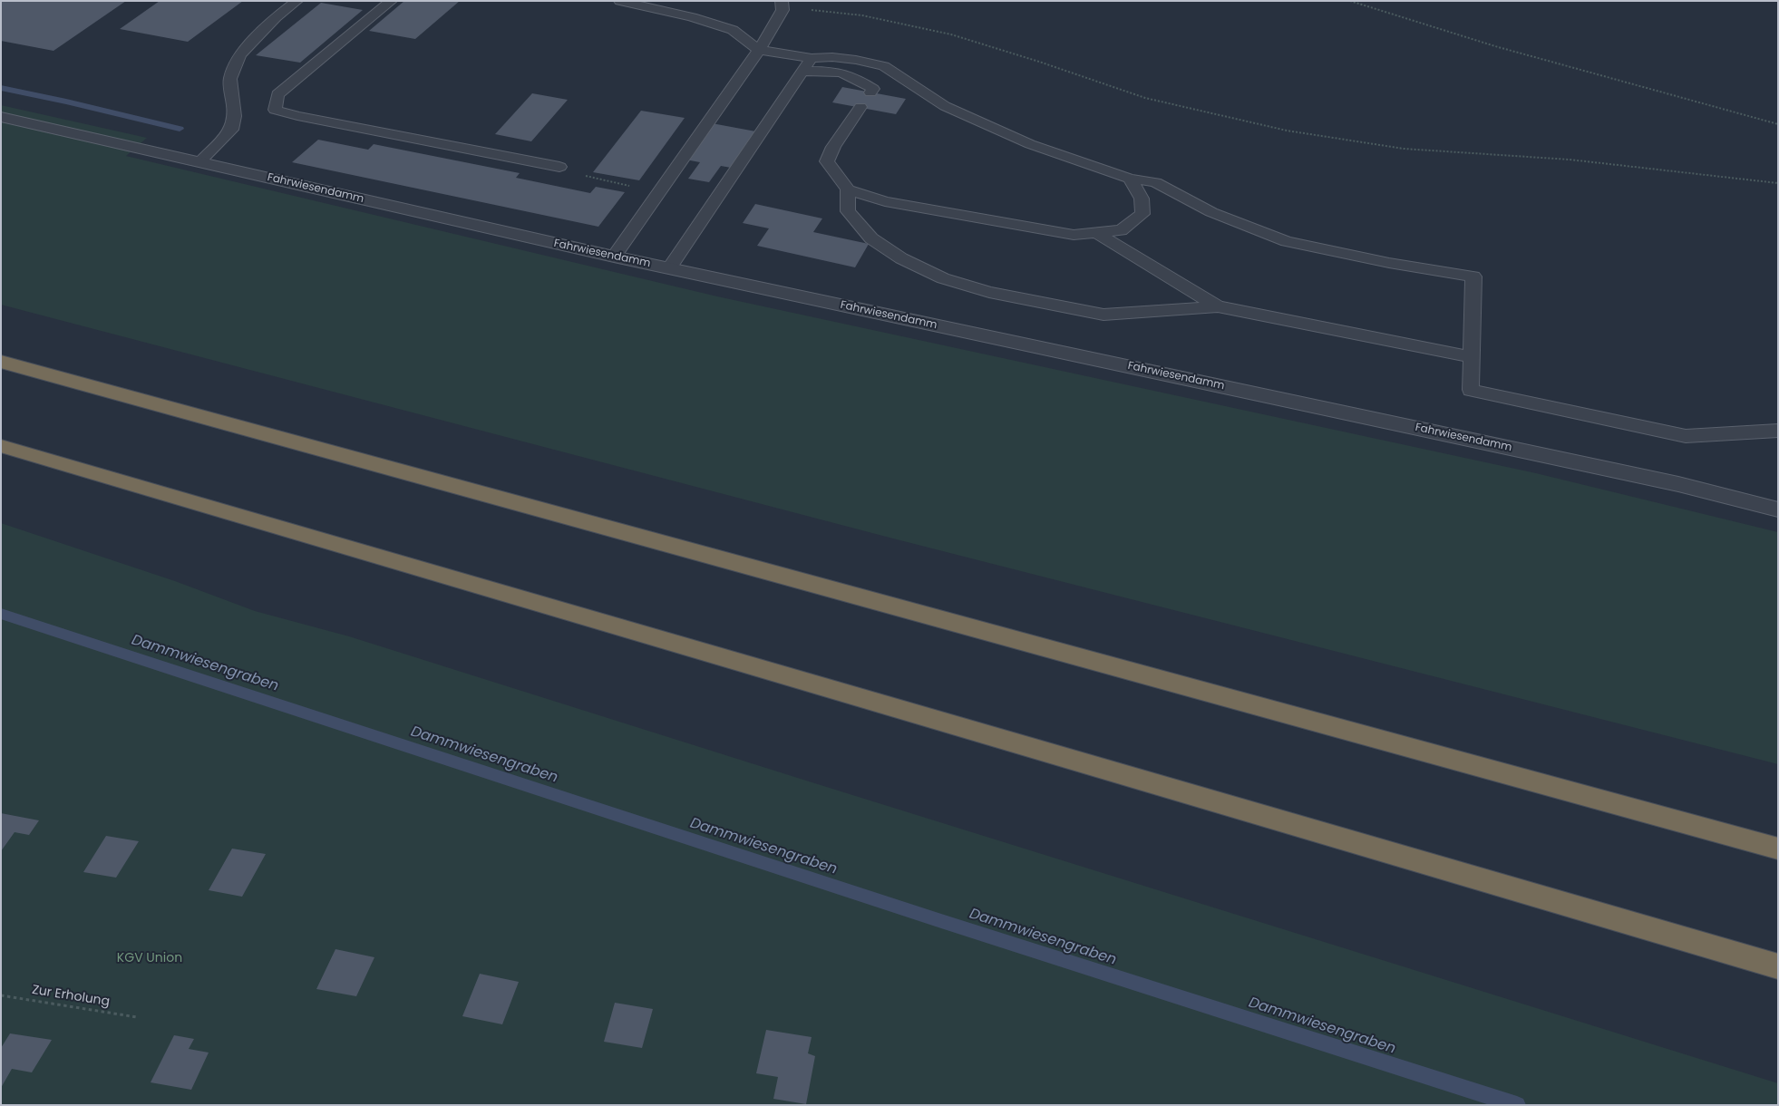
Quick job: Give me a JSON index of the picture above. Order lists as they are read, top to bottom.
{
  "streets": {
    "street": ["Fahrwiesendamm"],
    "path": ["Zur Erholung"]
  },
  "water": ["Dammwiesengraben"],
  "parks": ["KGV Union"]
}
